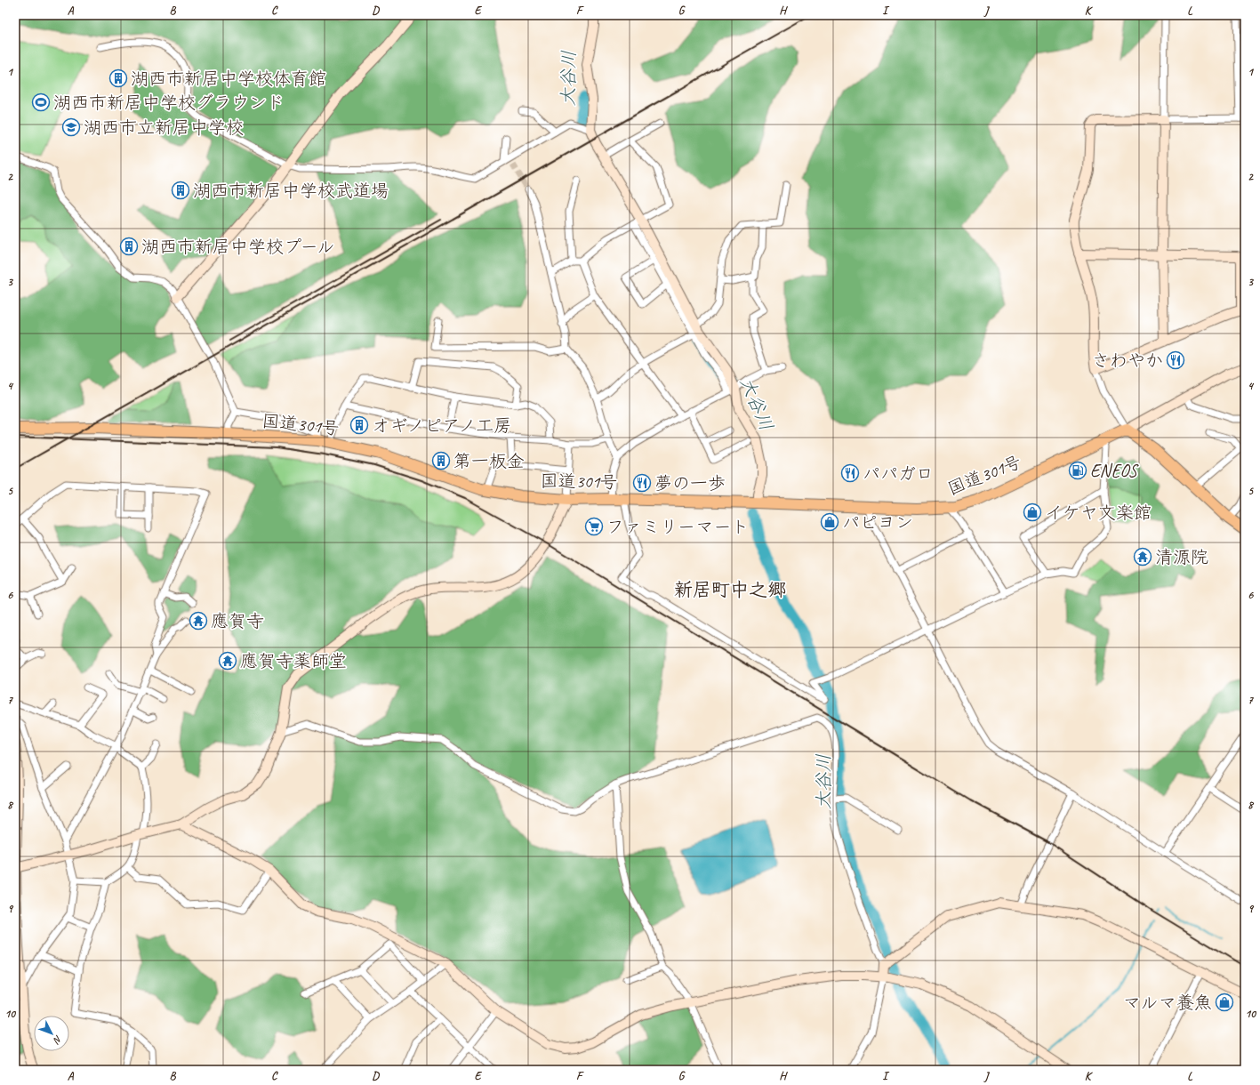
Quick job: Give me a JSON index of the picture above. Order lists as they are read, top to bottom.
{
  "streets": {
    "highway": ["国道301号"]
  },
  "districts": ["新居町中之郷"],
  "water": ["大谷川"],
  "places": {
    "building": [
      "湖西市新居中学校体育館",
      "湖西市新居中学校武道場",
      "湖西市新居中学校プール",
      "オギノピアノ工房",
      "第一板金"
    ],
    "sports": ["湖西市新居中学校グラウンド"],
    "school or university": ["湖西市立新居中学校"],
    "restaurant": ["さわやか", "パパガロ", "夢の一歩"],
    "fuel station": ["ENEOS"],
    "shop": ["イケヤ文楽館", "パピヨン", "マルマ養魚"],
    "supermarket": ["ファミリーマート"],
    "temple": ["清源院", "應賀寺", "應賀寺薬師堂"]
  },
  "north": "bottom right",
  "grid": {
    "columns": [
      "A",
      "B",
      "C",
      "D",
      "E",
      "F",
      "G",
      "H",
      "I",
      "J",
      "K",
      "L"
    ],
    "rows": [
      "1",
      "2",
      "3",
      "4",
      "5",
      "6",
      "7",
      "8",
      "9",
      "10"
    ]
  }
}
